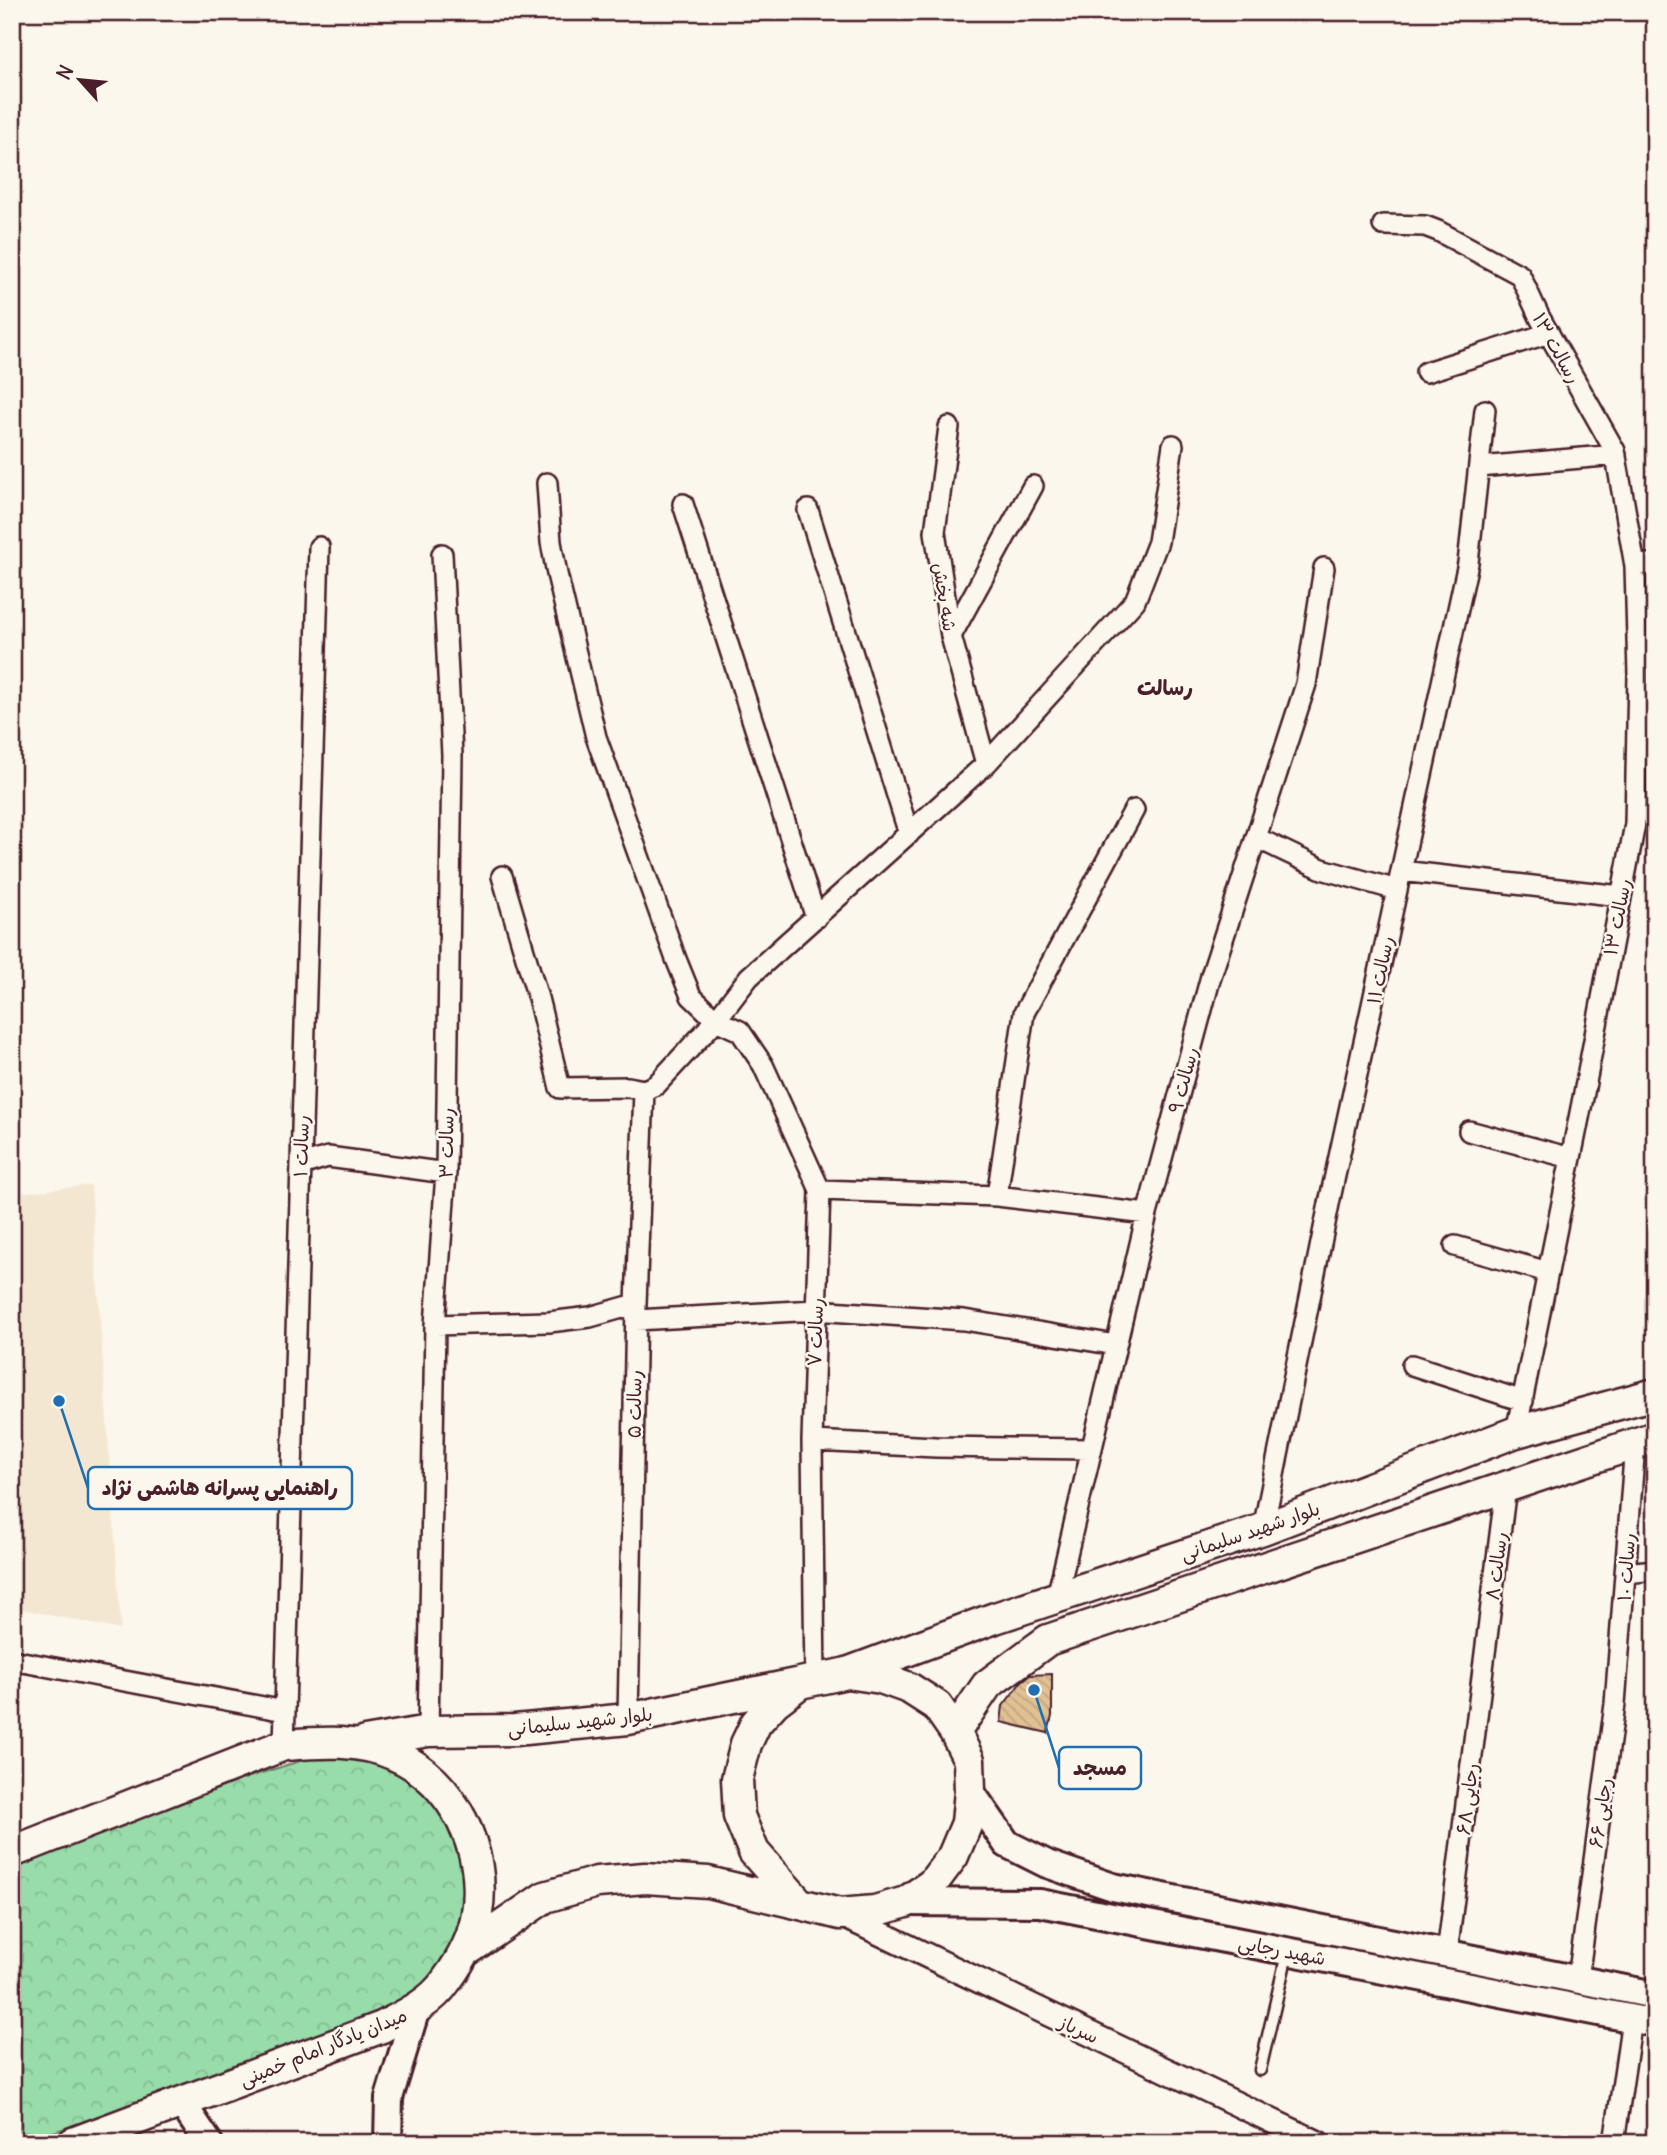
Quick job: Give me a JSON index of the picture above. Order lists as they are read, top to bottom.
{
  "streets": {
    "main road": ["بلوار شهید سلیمانی", "شهید رجایی", "میدان یادگار امام خمینی"],
    "street": [
      "رسالت ۱۳",
      "شه بخش",
      "رسالت ۱۱",
      "رسالت ۹",
      "رسالت ۳",
      "رسالت ۱",
      "رسالت ۷",
      "رسالت ۵",
      "رسالت ۸",
      "رسالت ۱۰",
      "رجایی ۶۸",
      "رجایی ۶۶",
      "سرباز"
    ]
  },
  "crossings": [
    ["رسالت ۱۳", "بلوار شهید سلیمانی"],
    ["رسالت ۱۱", "بلوار شهید سلیمانی"],
    ["رسالت ۹", "بلوار شهید سلیمانی"],
    ["رسالت ۳", "بلوار شهید سلیمانی"],
    ["رسالت ۱", "میدان یادگار امام خمینی"],
    ["رسالت ۷", "بلوار شهید سلیمانی"],
    ["رسالت ۷", "شهید رجایی"],
    ["رسالت ۷", "سرباز"],
    ["رسالت ۵", "بلوار شهید سلیمانی"],
    ["بلوار شهید سلیمانی", "رسالت ۸"],
    ["بلوار شهید سلیمانی", "رسالت ۱۰"],
    ["بلوار شهید سلیمانی", "شهید رجایی"],
    ["بلوار شهید سلیمانی", "سرباز"],
    ["بلوار شهید سلیمانی", "میدان یادگار امام خمینی"],
    ["رسالت ۸", "رجایی ۶۸"],
    ["رسالت ۱۰", "رجایی ۶۶"],
    ["رجایی ۶۸", "شهید رجایی"],
    ["رجایی ۶۶", "شهید رجایی"],
    ["شهید رجایی", "سرباز"]
  ],
  "districts": ["رسالت"],
  "places": ["راهنمایی پسرانه هاشمی نژاد", "مسجد"],
  "north": "top left"
}
